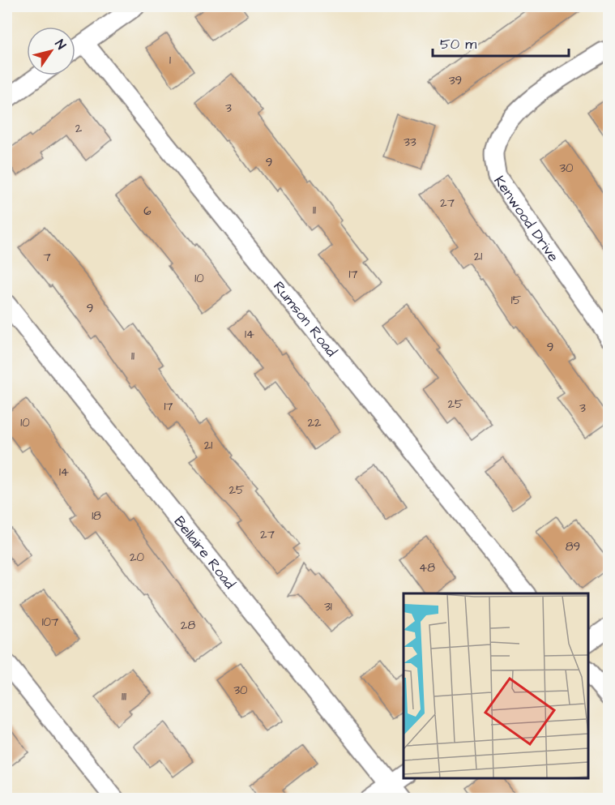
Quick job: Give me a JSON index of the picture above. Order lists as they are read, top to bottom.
{
  "streets": {
    "street": ["Kenwood Drive", "Rumson Road", "Bellaire Road"]
  },
  "house_numbers": [
    "1",
    "39",
    "3",
    "2",
    "33",
    "9",
    "30",
    "27",
    "11",
    "6",
    "21",
    "7",
    "17",
    "10",
    "15",
    "9",
    "14",
    "9",
    "11",
    "25",
    "17",
    "3",
    "10",
    "22",
    "21",
    "14",
    "25",
    "18",
    "27",
    "89",
    "20",
    "48",
    "31",
    "107",
    "28",
    "30",
    "111"
  ],
  "scale_bar": "50 m",
  "north": "top right"
}
